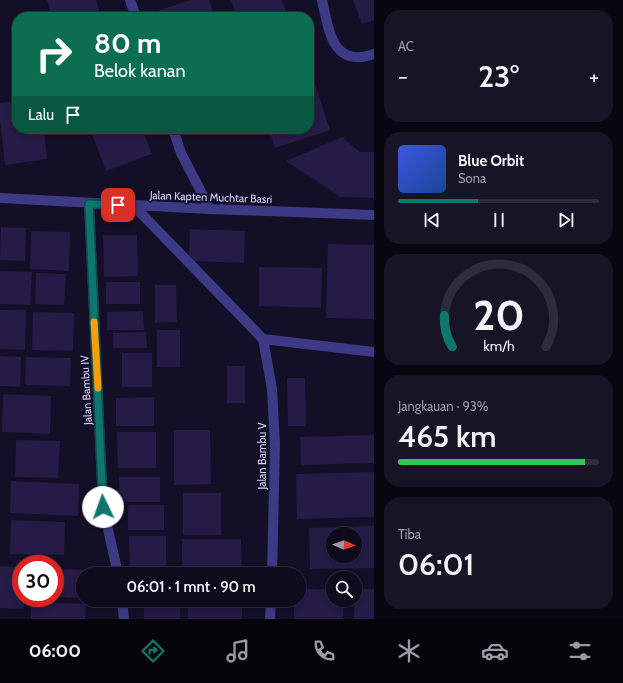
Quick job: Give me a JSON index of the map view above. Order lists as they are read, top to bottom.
{
  "streets": {
    "street": ["Jalan Kapten Muchtar Basri", "Jalan Bambu IV", "Jalan Bambu V"]
  },
  "crossings": [
    ["Jalan Kapten Muchtar Basri", "Jalan Bambu IV"]
  ],
  "north": "right",
  "page": {
    "tile": [
      "AC",
      ["Jangkauan · 93%", "465 km"],
      ["Tiba", "06:01"]
    ],
    "turn": ["80 m", "Belok kanan"],
    "heat": ["−", "23°", "+"],
    "then": "Lalu",
    "song": ["Blue Orbit", "Sona"],
    "limit": "30",
    "trip": "06:01 · 1 mnt · 90 m",
    "tabs": "06:00",
    "gauge": ["20", "km/h"]
  }
}
